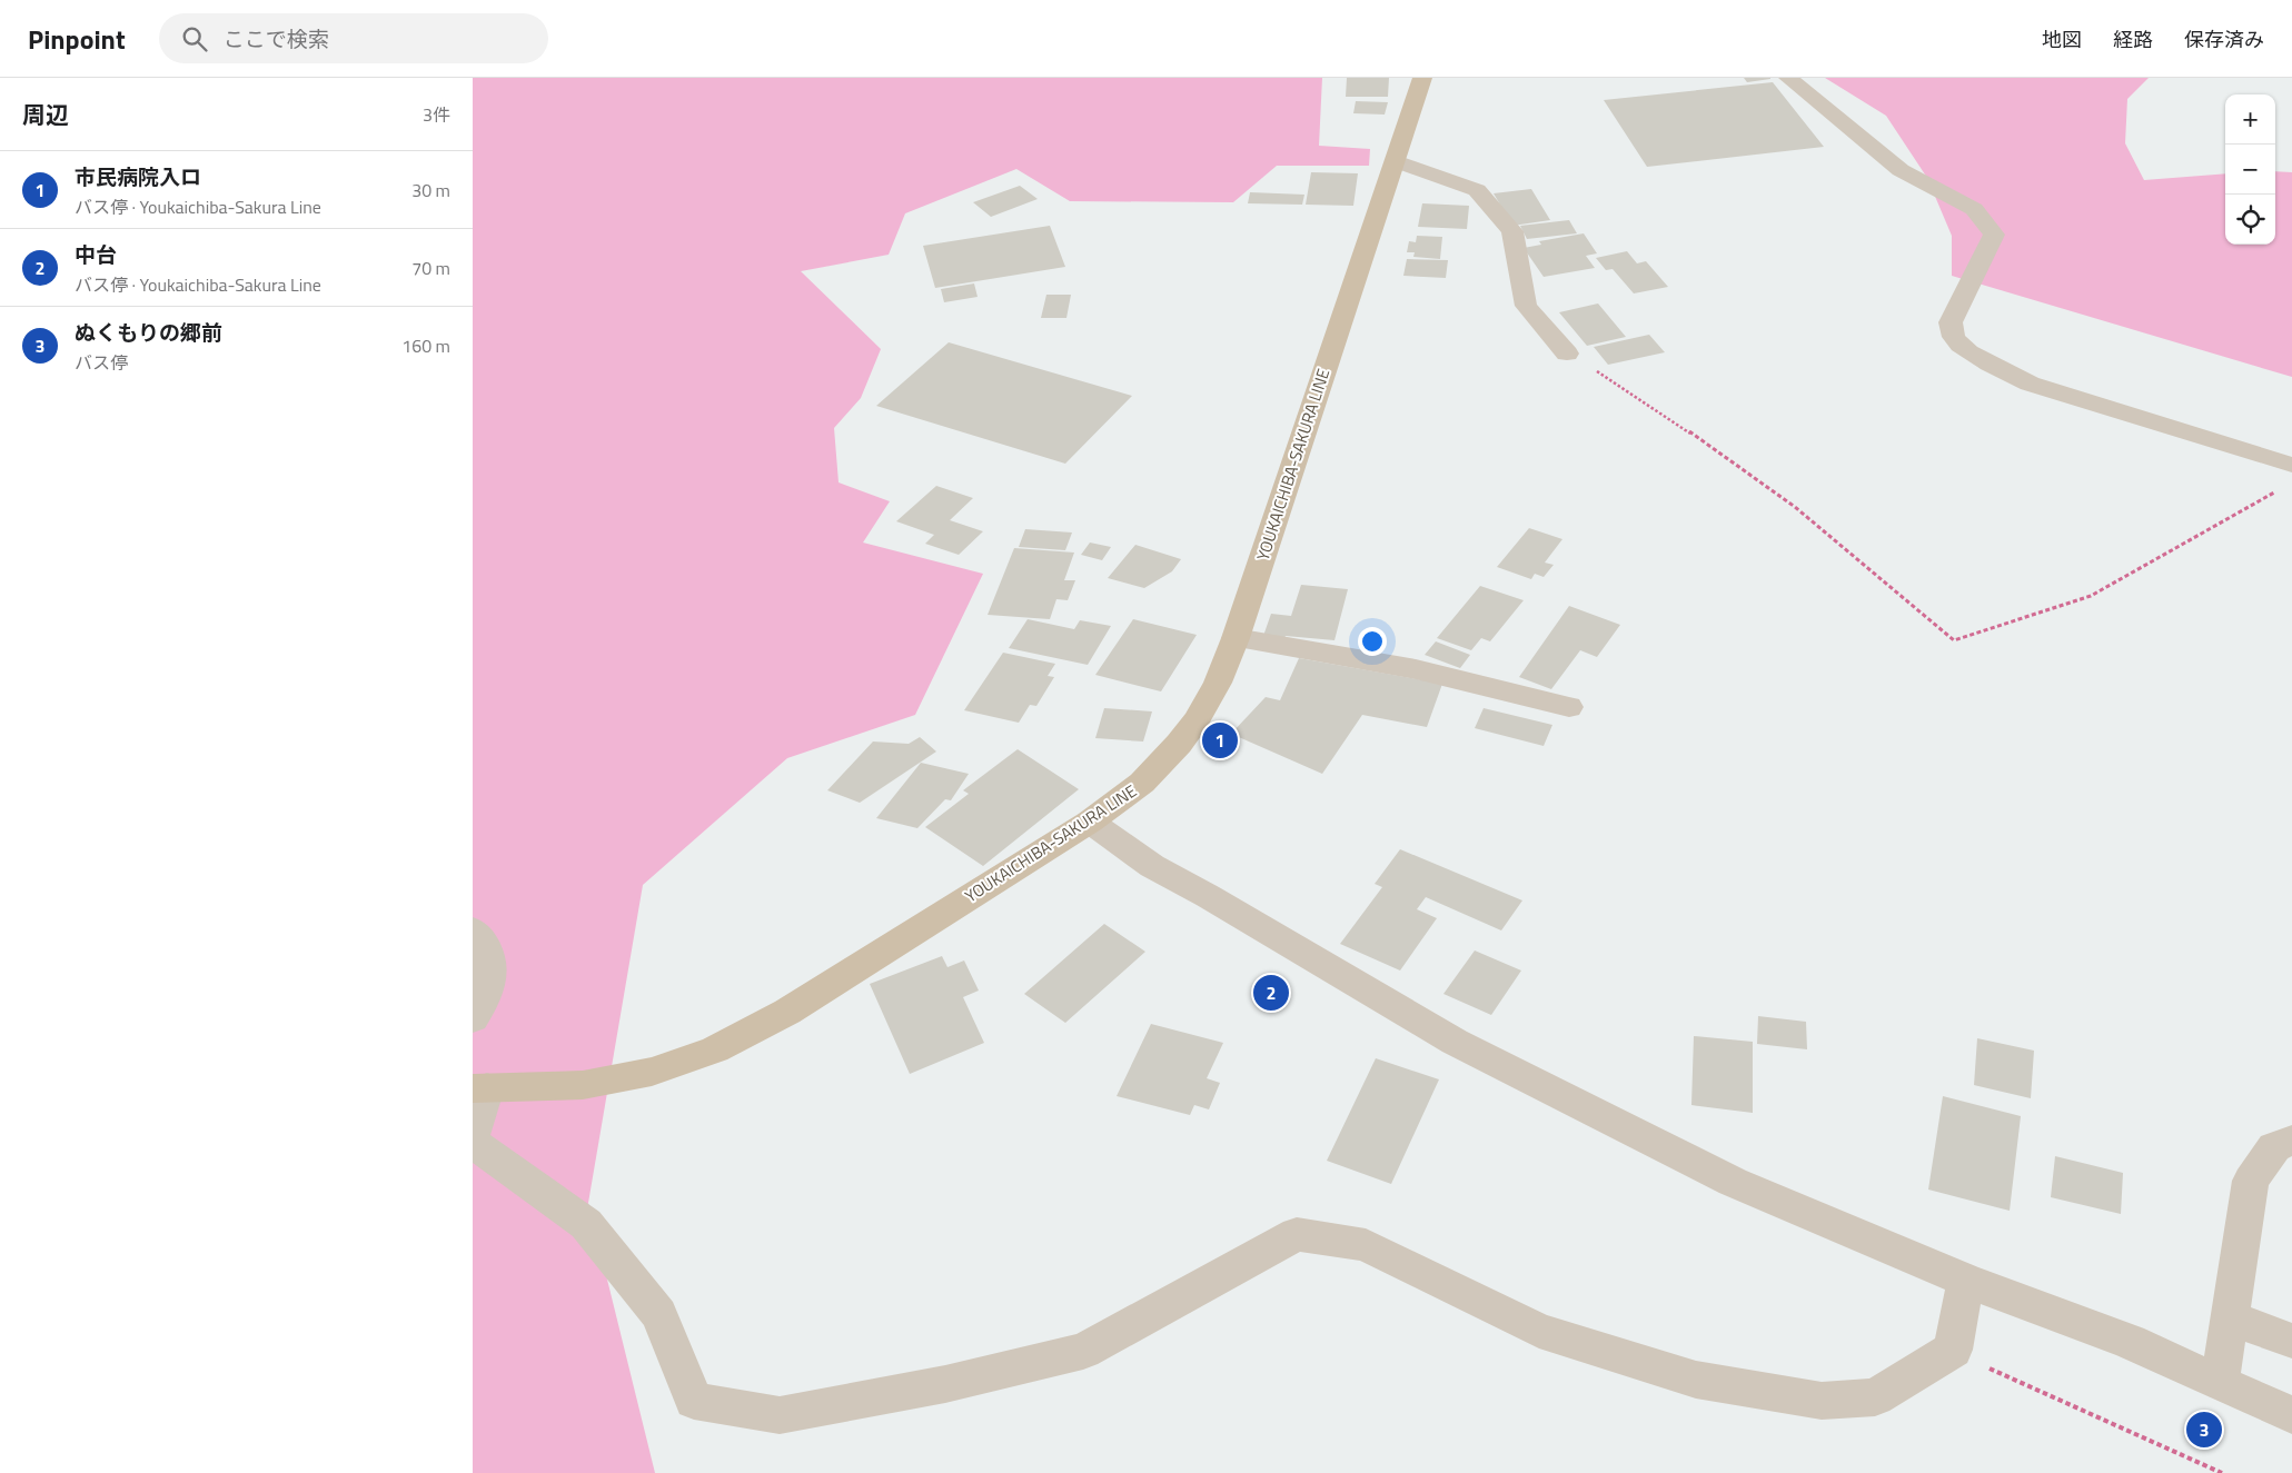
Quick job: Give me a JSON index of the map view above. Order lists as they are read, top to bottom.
{
  "streets": {
    "main road": ["YOUKAICHIBA-SAKURA LINE"]
  },
  "page": {
    "header": "Pinpoint",
    "search": "ここで検索",
    "nav": ["地図", "経路", "保存済み"],
    "heading": ["周辺", "3件"],
    "map_buttons": ["+", "−"],
    "list": [
      {
        "mark": "1",
        "name": "市民病院入ロ",
        "note": "バス停 · Youkaichiba-Sakura Line",
        "value": "30 m"
      },
      {
        "mark": "2",
        "name": "中台",
        "note": "バス停 · Youkaichiba-Sakura Line",
        "value": "70 m"
      },
      {
        "mark": "3",
        "name": "ぬくもりの郷前",
        "note": "バス停",
        "value": "160 m"
      }
    ],
    "pins": ["1", "2", "3"]
  }
}
